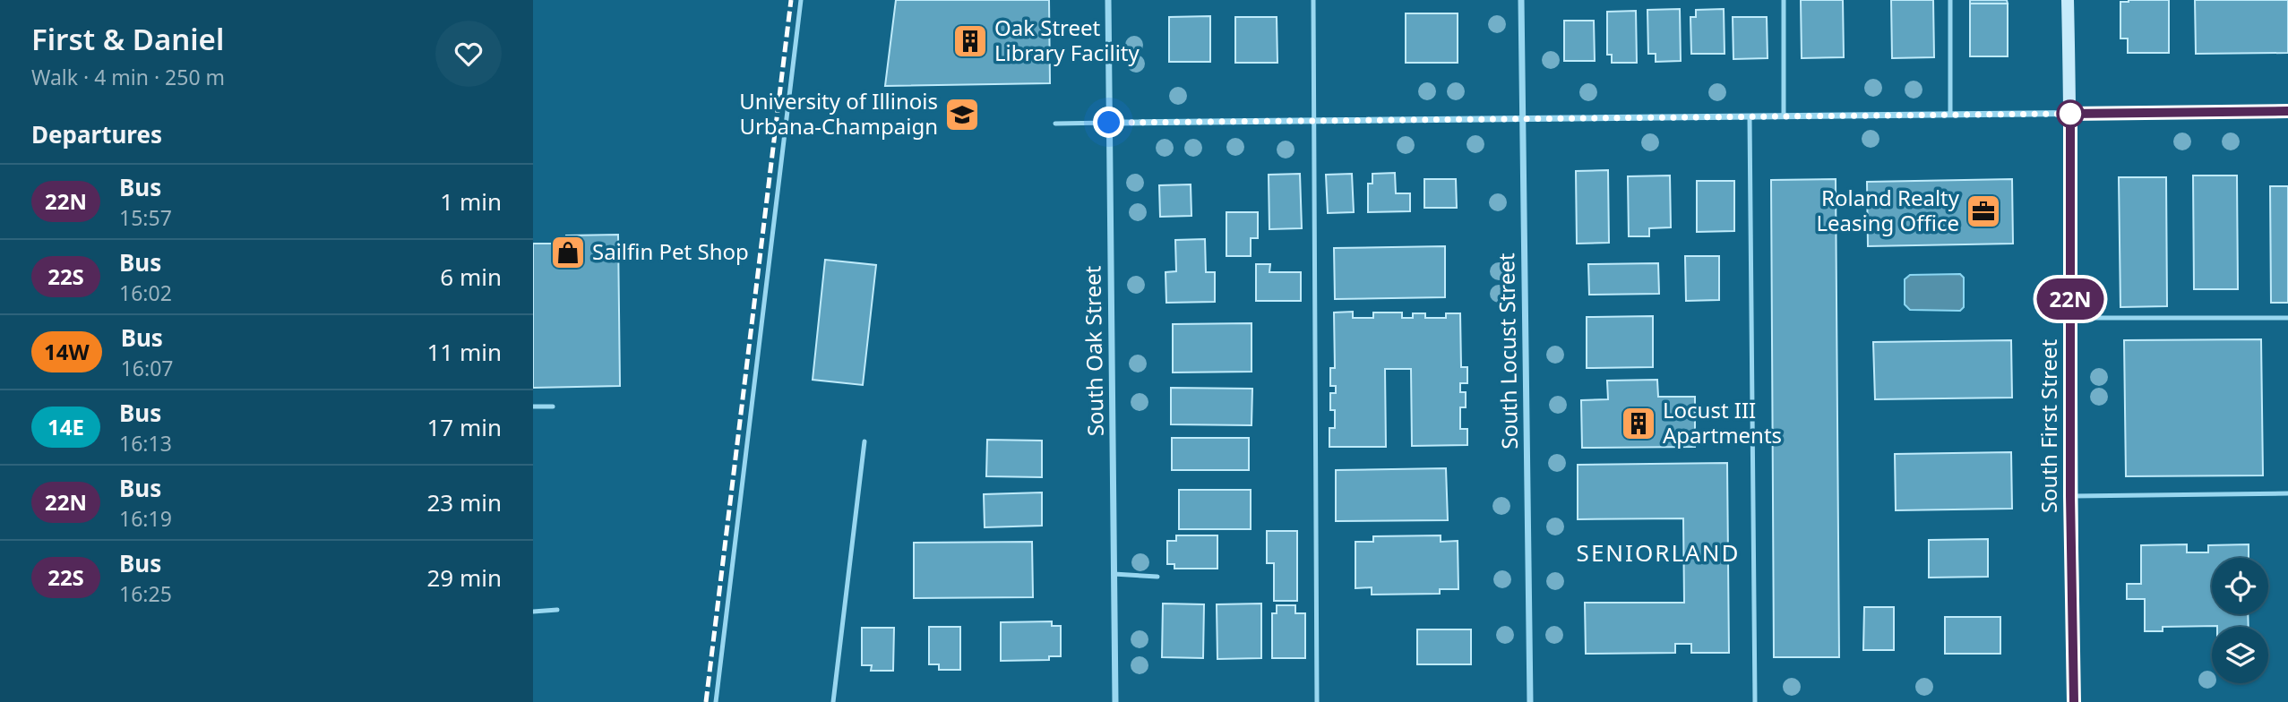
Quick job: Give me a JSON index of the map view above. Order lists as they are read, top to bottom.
{
  "streets": {
    "street": ["South Oak Street", "South Locust Street", "South First Street"]
  },
  "districts": ["SENIORLAND"],
  "places": {
    "building": ["Oak Street Library Facility", "Locust III Apartments"],
    "school or university": ["University of Illinois Urbana-Champaign"],
    "office": ["Roland Realty Leasing Office"],
    "shop": ["Sailfin Pet Shop"]
  },
  "lines": ["bus line 22N"],
  "page": {
    "heading": [
      ["First & Daniel", "Walk · 4 min · 250 m"],
      "Departures"
    ],
    "on_map": "22N",
    "list": [
      {
        "mark": "22N",
        "name": "Bus",
        "note": "15:57",
        "value": "1 min"
      },
      {
        "mark": "22S",
        "name": "Bus",
        "note": "16:02",
        "value": "6 min"
      },
      {
        "mark": "14W",
        "name": "Bus",
        "note": "16:07",
        "value": "11 min"
      },
      {
        "mark": "14E",
        "name": "Bus",
        "note": "16:13",
        "value": "17 min"
      },
      {
        "mark": "22N",
        "name": "Bus",
        "note": "16:19",
        "value": "23 min"
      },
      {
        "mark": "22S",
        "name": "Bus",
        "note": "16:25",
        "value": "29 min"
      }
    ]
  }
}
